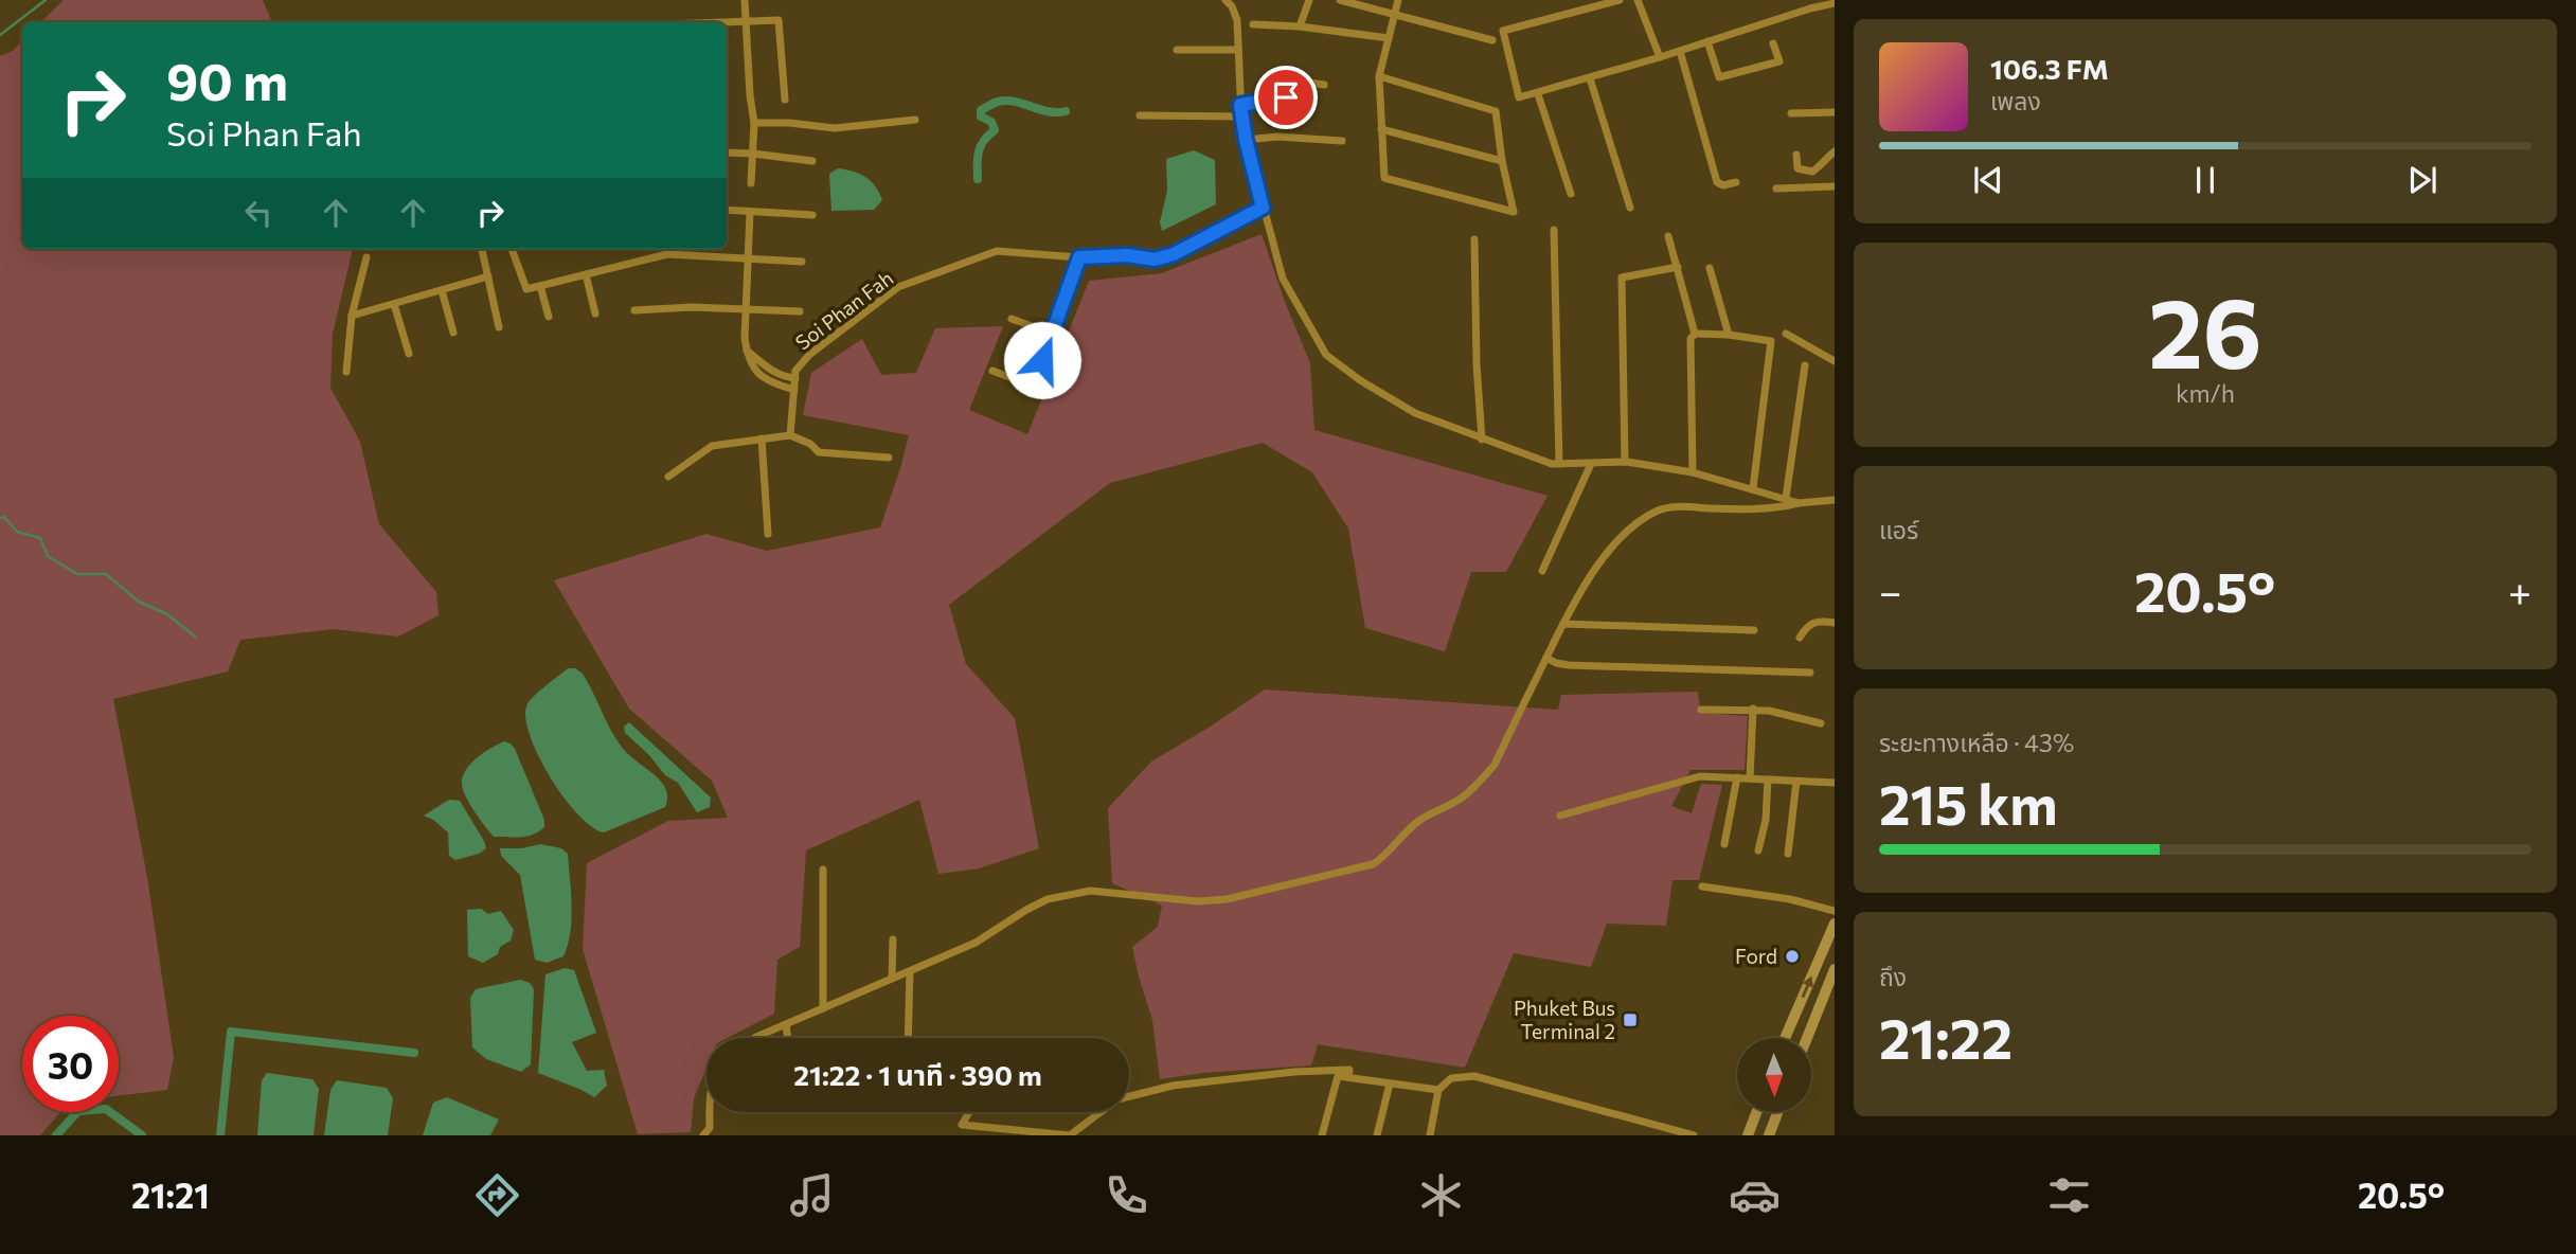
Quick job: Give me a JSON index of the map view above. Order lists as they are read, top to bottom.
{
  "streets": {
    "street": ["Soi Phan Fah"]
  },
  "places": {
    "other": ["Ford"],
    "transit": ["Phuket Bus Terminal 2"]
  },
  "north": "bottom",
  "page": {
    "turn": ["90 m", "Soi Phan Fah"],
    "song": ["106.3 FM", "เพลง"],
    "tile": [
      ["26", "km/h"],
      "แอร์",
      ["ระยะทางเหลือ · 43%", "215 km"],
      ["ถึง", "21:22"]
    ],
    "heat": ["−", "20.5°", "+"],
    "limit": "30",
    "trip": "21:22 · 1 นาที · 390 m",
    "tabs": ["21:21", "20.5°"]
  }
}
